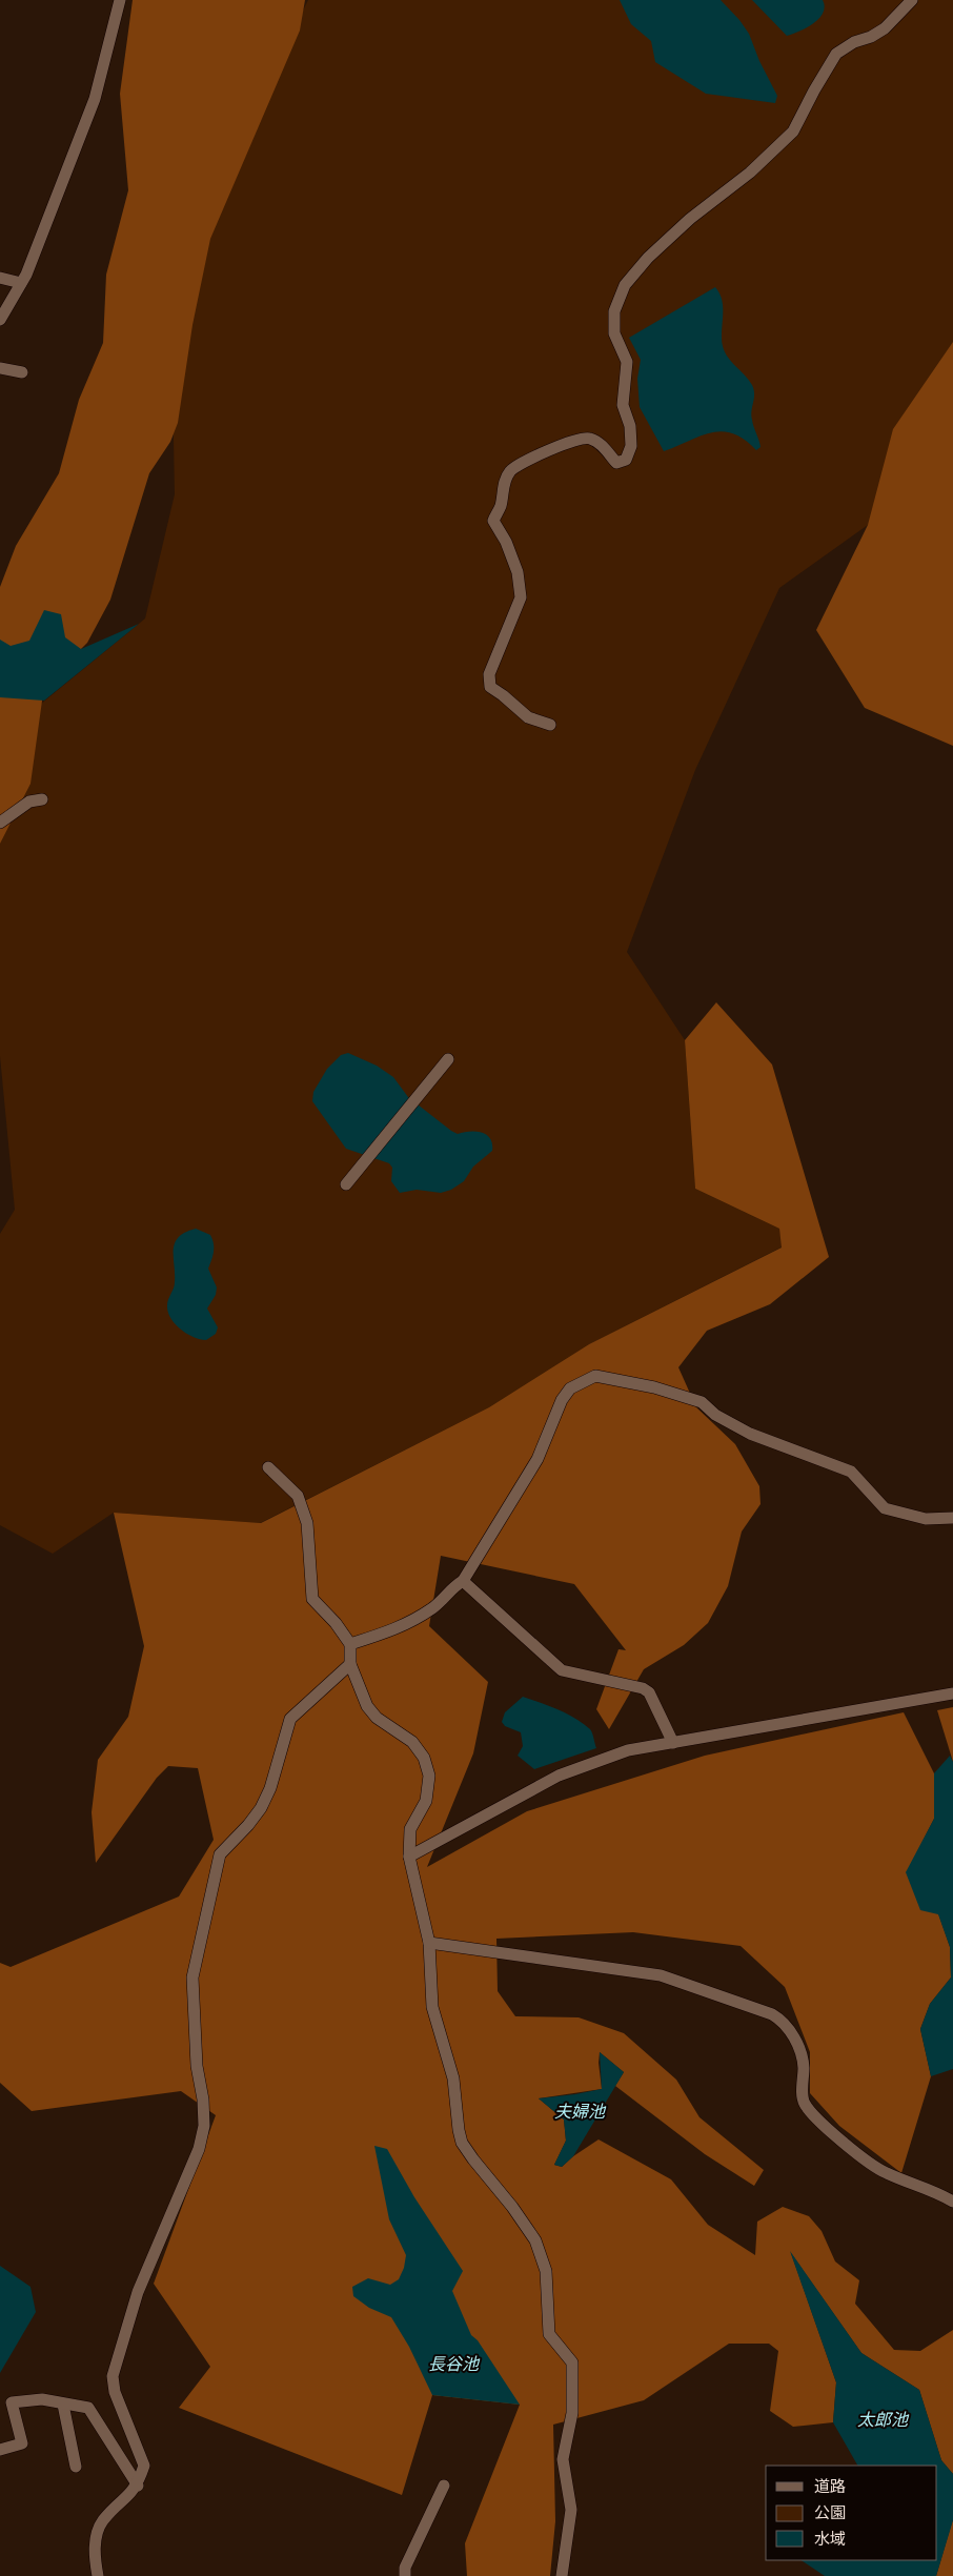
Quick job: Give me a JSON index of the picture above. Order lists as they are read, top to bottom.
{
  "water": ["夫婦池", "長谷池", "太郎池"],
  "legend": ["道路", "公園", "水域"]
}
